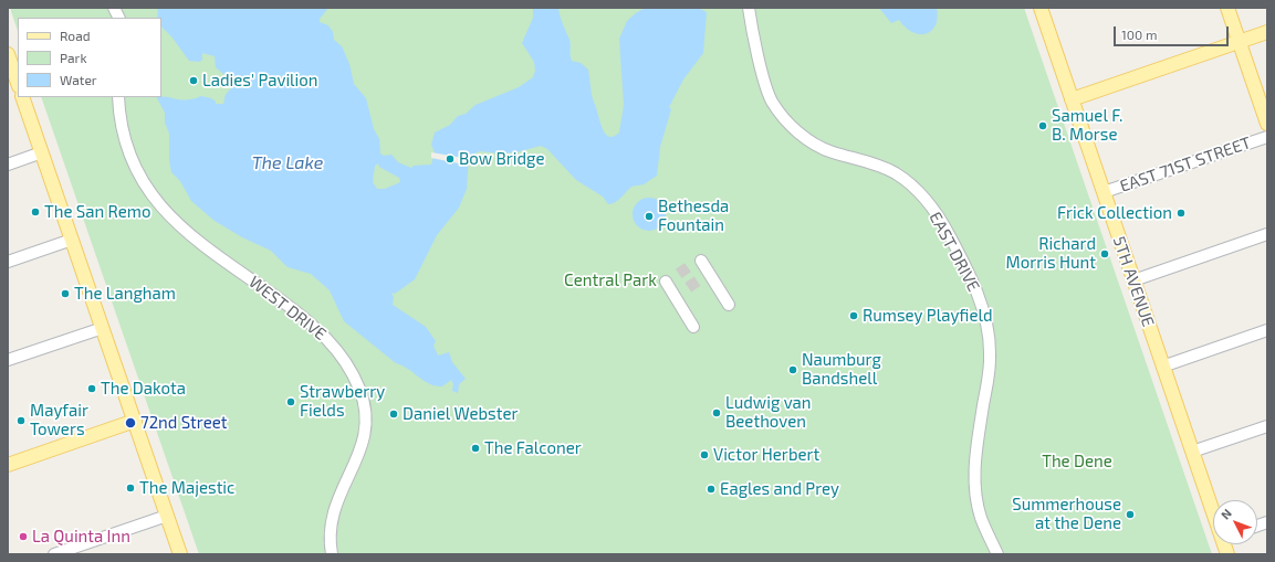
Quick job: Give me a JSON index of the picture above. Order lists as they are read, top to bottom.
{
  "streets": {
    "main road": ["5TH AVENUE"],
    "street": ["EAST 71ST STREET", "EAST DRIVE", "WEST DRIVE"]
  },
  "crossings": [
    ["EAST 71ST STREET", "5TH AVENUE"]
  ],
  "water": ["The Lake"],
  "parks": ["Central Park", "The Dene"],
  "places": [
    "Ladies' Pavilion",
    "Samuel F. B. Morse",
    "Bow Bridge",
    "The San Remo",
    "Frick Collection",
    "Bethesda Fountain",
    "Richard Morris Hunt",
    "The Langham",
    "Rumsey Playfield",
    "Naumburg Bandshell",
    "The Dakota",
    "Strawberry Fields",
    "Ludwig van Beethoven",
    "Daniel Webster",
    "Mayfair Towers",
    "72nd Street",
    "The Falconer",
    "Victor Herbert",
    "The Majestic",
    "Eagles and Prey",
    "Summerhouse at the Dene",
    "La Quinta Inn"
  ],
  "legend": ["Road", "Park", "Water"],
  "scale_bar": "100 m",
  "north": "top left"
}
